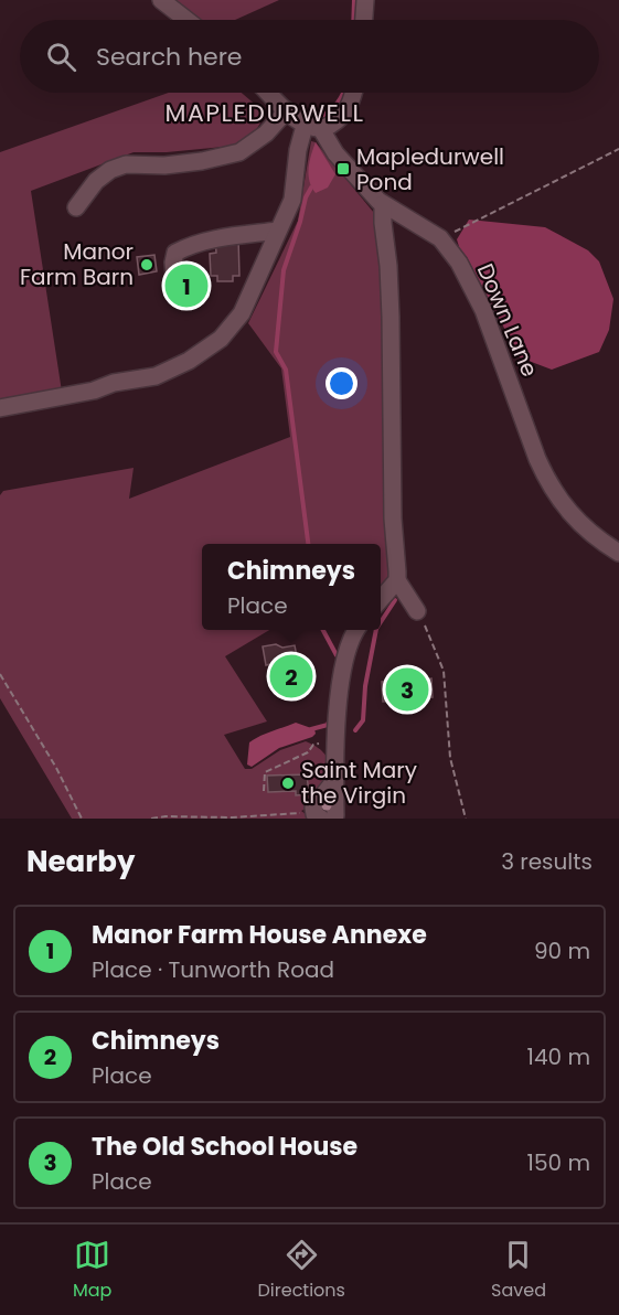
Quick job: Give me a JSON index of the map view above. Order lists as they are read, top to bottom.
{
  "streets": {
    "street": ["Down Lane"]
  },
  "districts": ["MAPLEDURWELL"],
  "places": {
    "transit": ["Mapledurwell Pond"],
    "other": ["Manor Farm Barn", "Saint Mary the Virgin"]
  },
  "page": {
    "search": "Search here",
    "pins": ["1", "2", "3"],
    "popup": ["Chimneys", "Place"],
    "heading": ["Nearby", "3 results"],
    "list": [
      {
        "mark": "1",
        "name": "Manor Farm House Annexe",
        "note": "Place · Tunworth Road",
        "value": "90 m"
      },
      {
        "mark": "2",
        "name": "Chimneys",
        "note": "Place",
        "value": "140 m"
      },
      {
        "mark": "3",
        "name": "The Old School House",
        "note": "Place",
        "value": "150 m"
      }
    ],
    "nav": ["Map", "Directions", "Saved"]
  }
}
